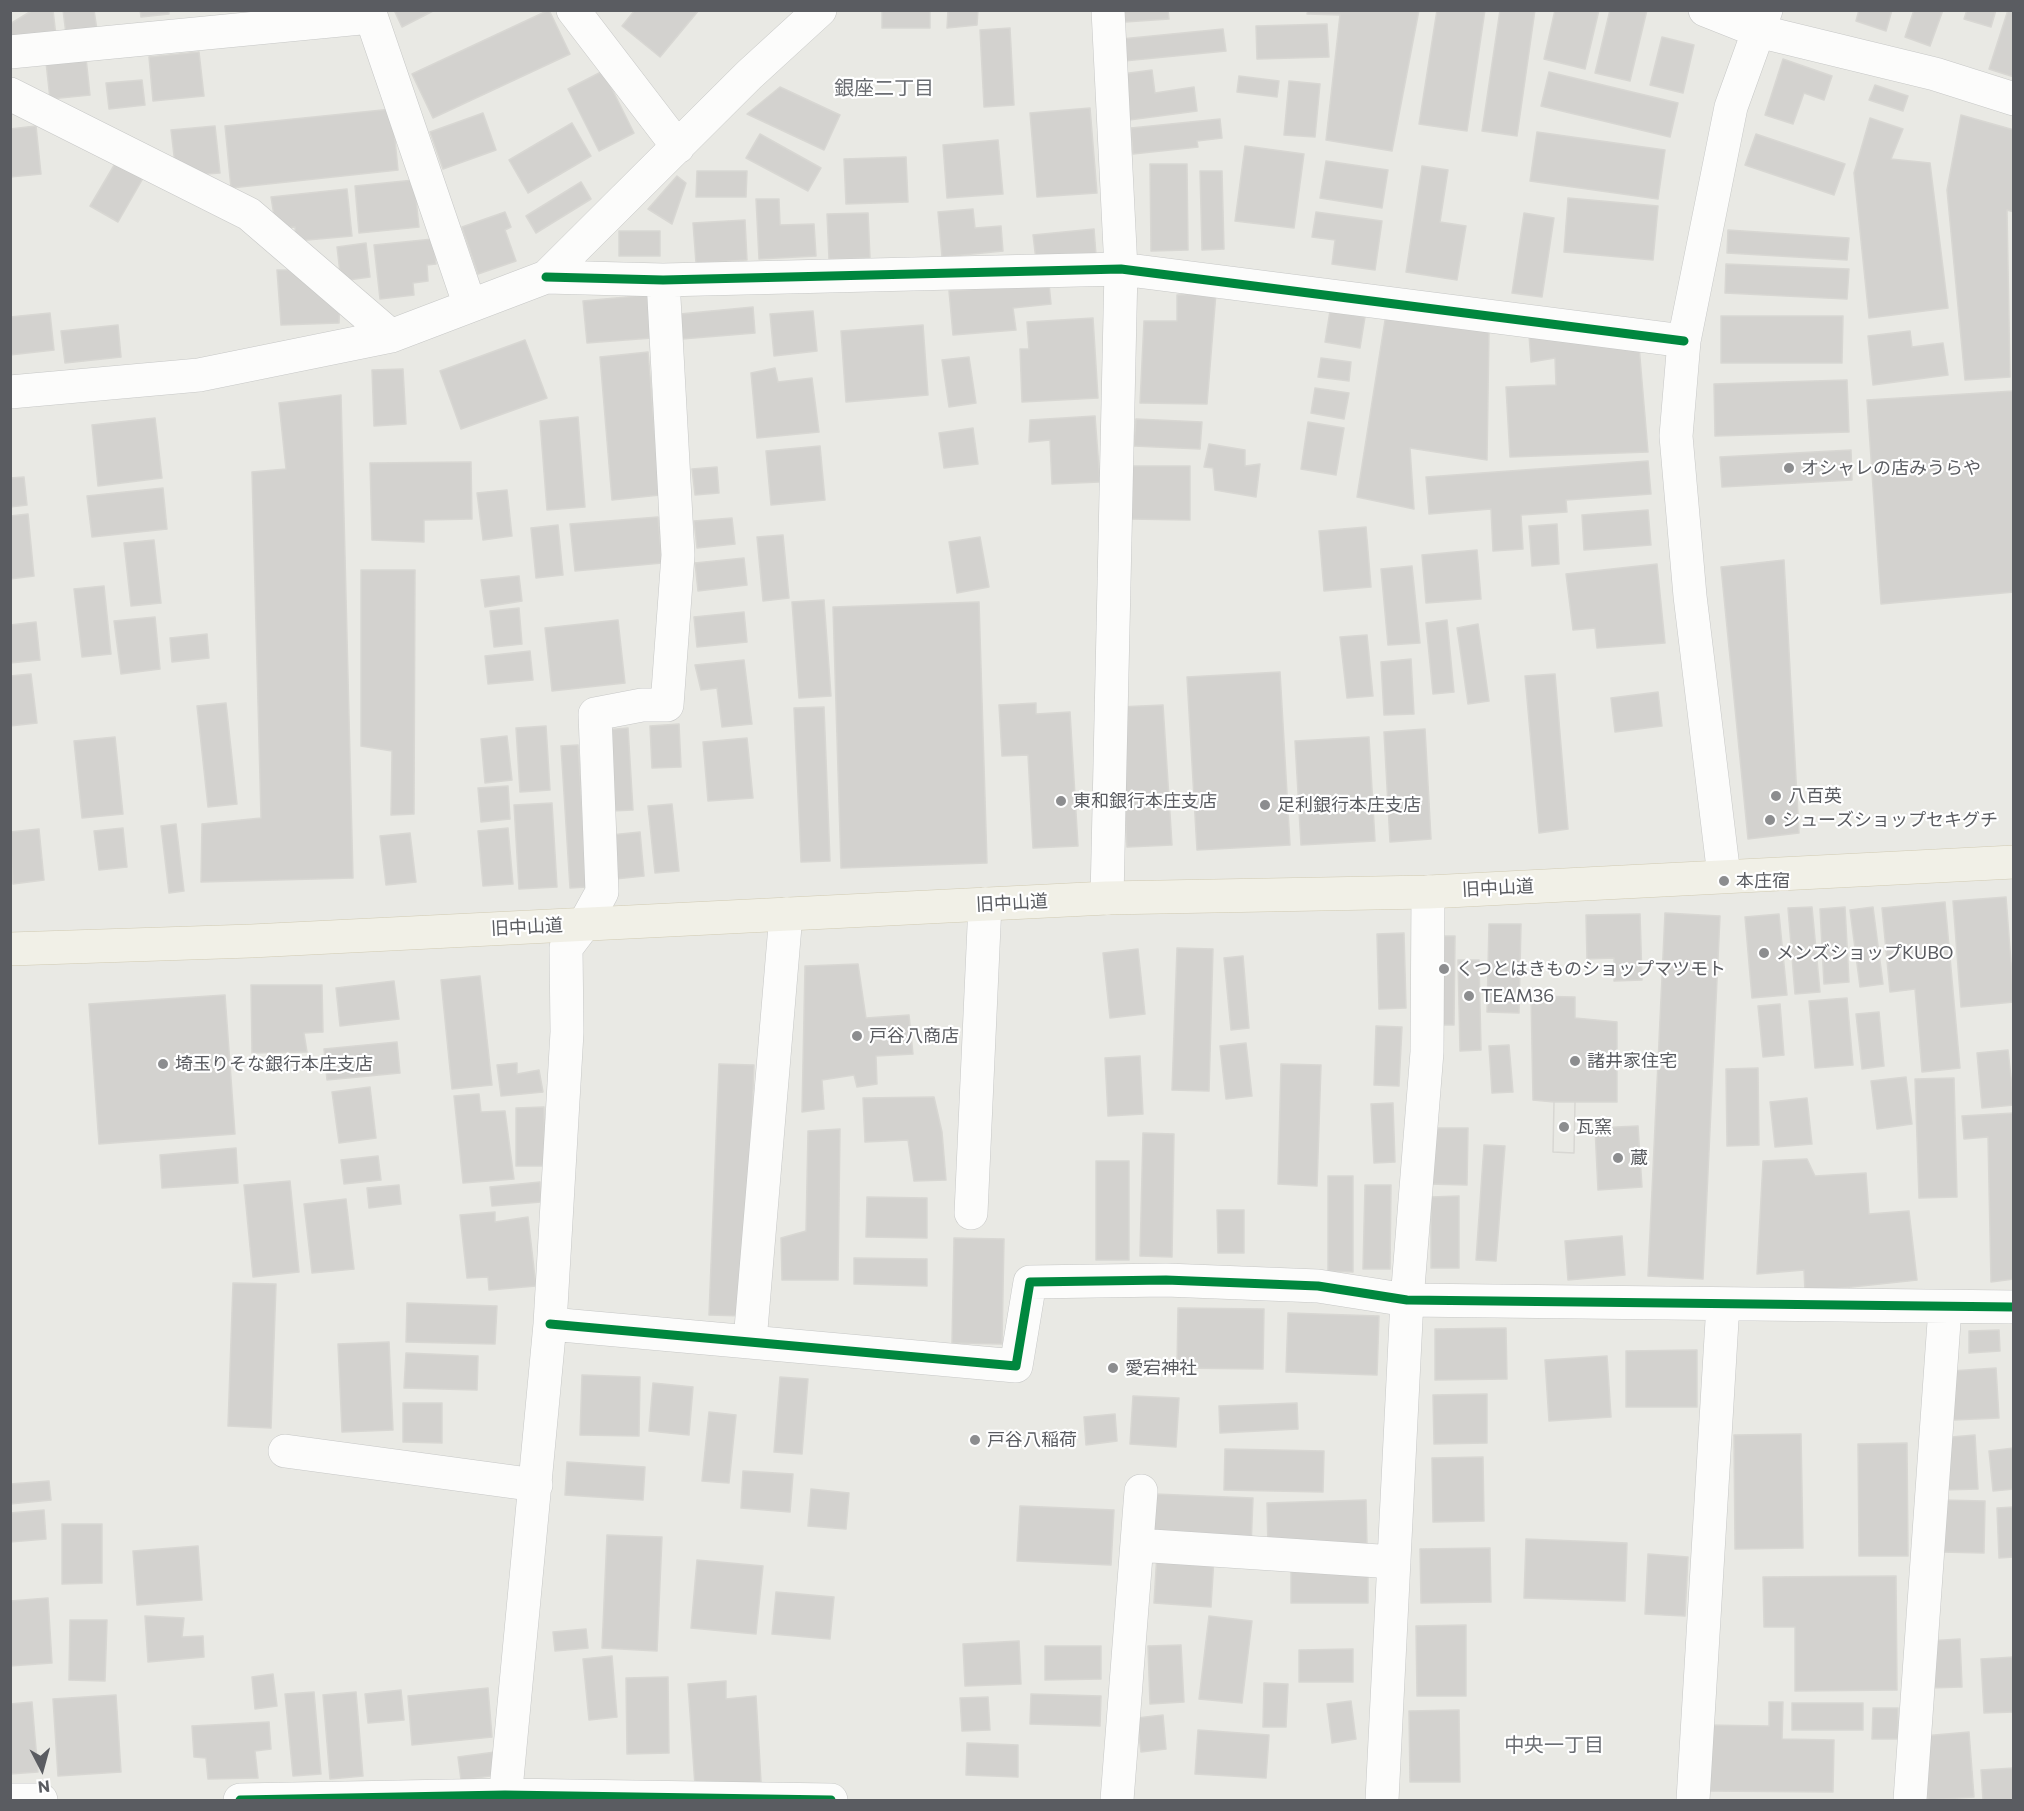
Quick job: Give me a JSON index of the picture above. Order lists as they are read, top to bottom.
{
  "streets": {
    "main road": ["旧中山道"]
  },
  "districts": ["銀座二丁目", "中央一丁目"],
  "places": [
    "オシャレの店みうらや",
    "八百英",
    "東和銀行本庄支店",
    "足利銀行本庄支店",
    "シューズショップセキグチ",
    "本庄宿",
    "メンズショップKUBO",
    "くつとはきものショップマツモト",
    "TEAM36",
    "戸谷八商店",
    "諸井家住宅",
    "埼玉りそな銀行本庄支店",
    "瓦窯",
    "蔵",
    "愛宕神社",
    "戸谷八稲荷"
  ],
  "north": "bottom"
}
